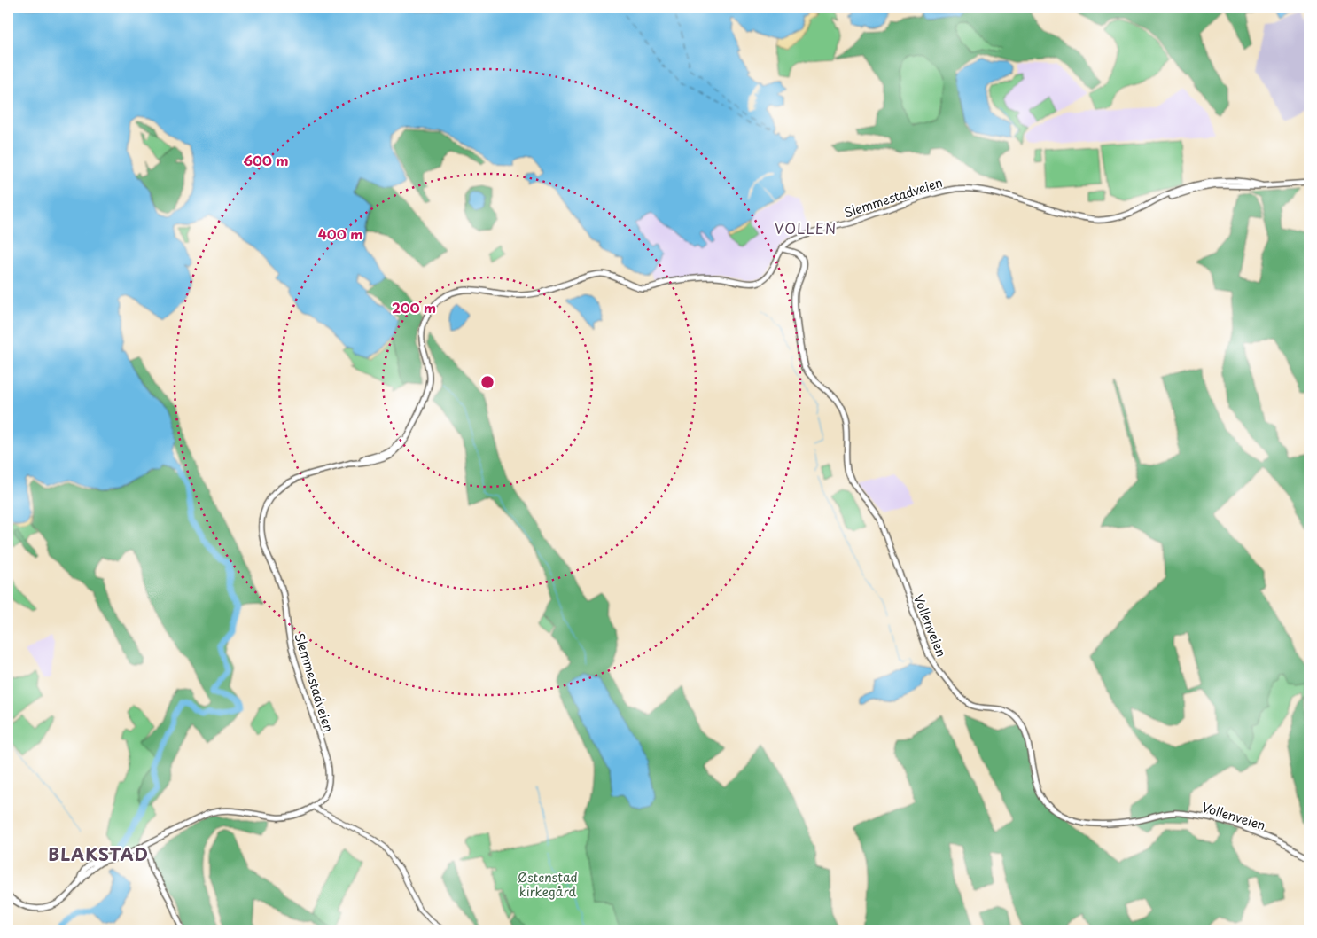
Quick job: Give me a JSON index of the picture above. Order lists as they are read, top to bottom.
{
  "streets": {
    "main road": ["Slemmestadveien", "Vollenveien"]
  },
  "crossings": [
    ["Slemmestadveien", "Vollenveien"]
  ],
  "districts": ["VOLLEN", "BLAKSTAD"],
  "parks": ["Østenstad kirkegård"],
  "rings": ["600 m", "400 m", "200 m"]
}
